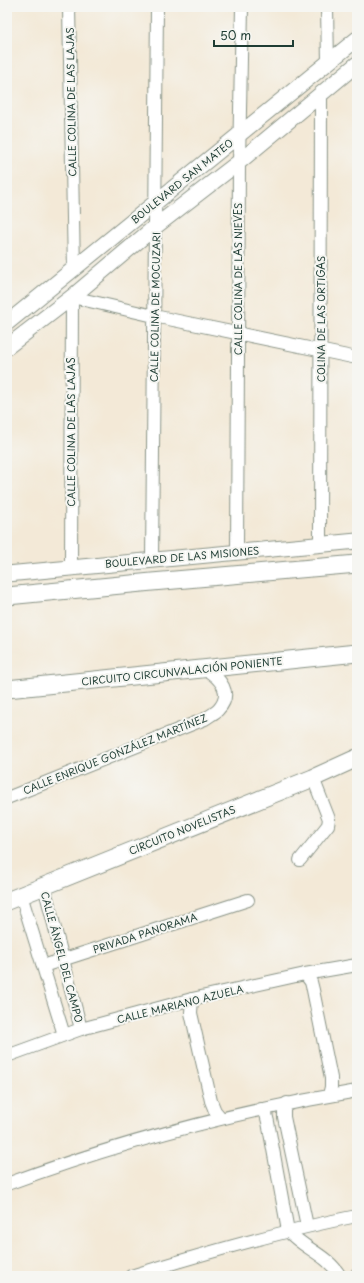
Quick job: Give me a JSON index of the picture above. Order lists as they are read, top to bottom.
{
  "streets": {
    "main road": ["CIRCUITO CIRCUNVALACIÓN PONIENTE", "CIRCUITO NOVELISTAS"],
    "street": [
      "CALLE COLINA DE LAS LAJAS",
      "BOULEVARD SAN MATEO",
      "CALLE COLINA DE LAS NIEVES",
      "CALLE COLINA DE MOCUZARI",
      "COLINA DE LAS ORTIGAS",
      "BOULEVARD DE LAS MISIONES",
      "CALLE ENRIQUE GONZÁLEZ MARTÍNEZ",
      "PRIVADA PANORAMA",
      "CALLE ÁNGEL DEL CAMPO",
      "CALLE MARIANO AZUELA"
    ]
  },
  "crossings": [
    ["CALLE COLINA DE LAS LAJAS", "BOULEVARD SAN MATEO"],
    ["CALLE COLINA DE LAS LAJAS", "BOULEVARD DE LAS MISIONES"],
    ["BOULEVARD SAN MATEO", "CALLE COLINA DE LAS NIEVES"],
    ["BOULEVARD SAN MATEO", "CALLE COLINA DE MOCUZARI"],
    ["BOULEVARD SAN MATEO", "COLINA DE LAS ORTIGAS"],
    ["CALLE COLINA DE LAS NIEVES", "BOULEVARD DE LAS MISIONES"],
    ["CALLE COLINA DE MOCUZARI", "BOULEVARD DE LAS MISIONES"],
    ["COLINA DE LAS ORTIGAS", "BOULEVARD DE LAS MISIONES"],
    ["CIRCUITO CIRCUNVALACIÓN PONIENTE", "CALLE ENRIQUE GONZÁLEZ MARTÍNEZ"],
    ["CIRCUITO NOVELISTAS", "CALLE ÁNGEL DEL CAMPO"],
    ["PRIVADA PANORAMA", "CALLE ÁNGEL DEL CAMPO"],
    ["CALLE ÁNGEL DEL CAMPO", "CALLE MARIANO AZUELA"]
  ],
  "scale_bar": "50 m"
}
